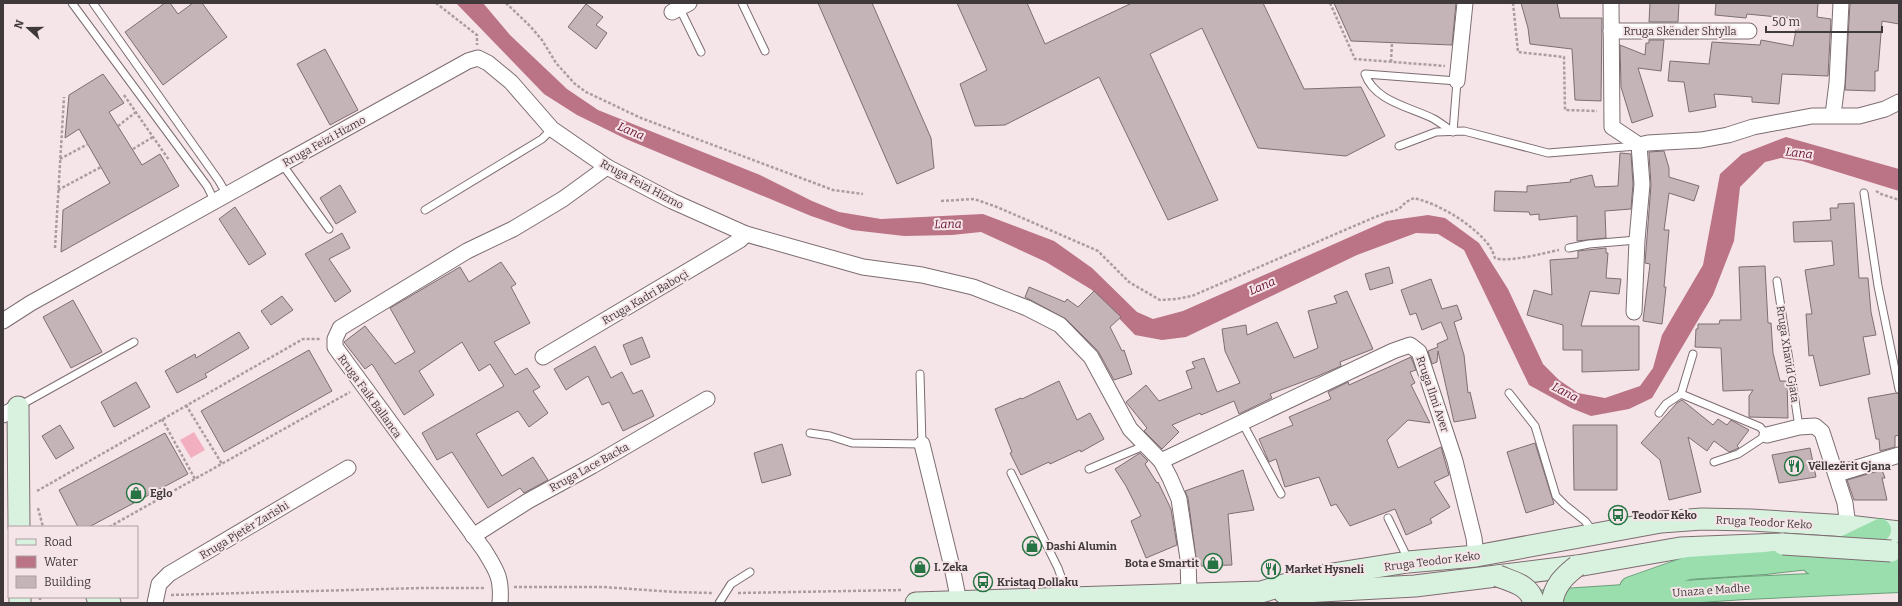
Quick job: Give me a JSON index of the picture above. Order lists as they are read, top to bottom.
{
  "streets": {
    "highway": ["Unaza e Madhe"],
    "main road": ["Rruga Teodor Keko"],
    "street": [
      "Rruga Skënder Shtylla",
      "Rruga Feizi Hizmo",
      "Rruga Kadri Baboçi",
      "Rruga Ilmi Aver",
      "Rruga Faik Ballanca",
      "Rruga Lace Backa",
      "Rruga Pjetër Zarishi"
    ],
    "lane": ["Rruga Xhavid Gjata"]
  },
  "crossings": [
    ["Rruga Feizi Hizmo", "Rruga Kadri Baboçi"],
    ["Rruga Feizi Hizmo", "Rruga Ilmi Aver"],
    ["Rruga Feizi Hizmo", "Rruga Faik Ballanca"],
    ["Rruga Feizi Hizmo", "Rruga Teodor Keko"],
    ["Rruga Ilmi Aver", "Rruga Teodor Keko"],
    ["Rruga Faik Ballanca", "Rruga Lace Backa"]
  ],
  "water": ["Lana"],
  "places": {
    "restaurant": ["Vëllezërit Gjana", "Market Hysneli"],
    "shop": [
      "Eglo",
      "Dashi Alumin",
      "Bota e Smartit",
      "I. Zeka"
    ],
    "bus stop": ["Teodor Keko", "Kristaq Dollaku"]
  },
  "legend": ["Road", "Water", "Building"],
  "scale_bar": "50 m",
  "north": "left"
}
